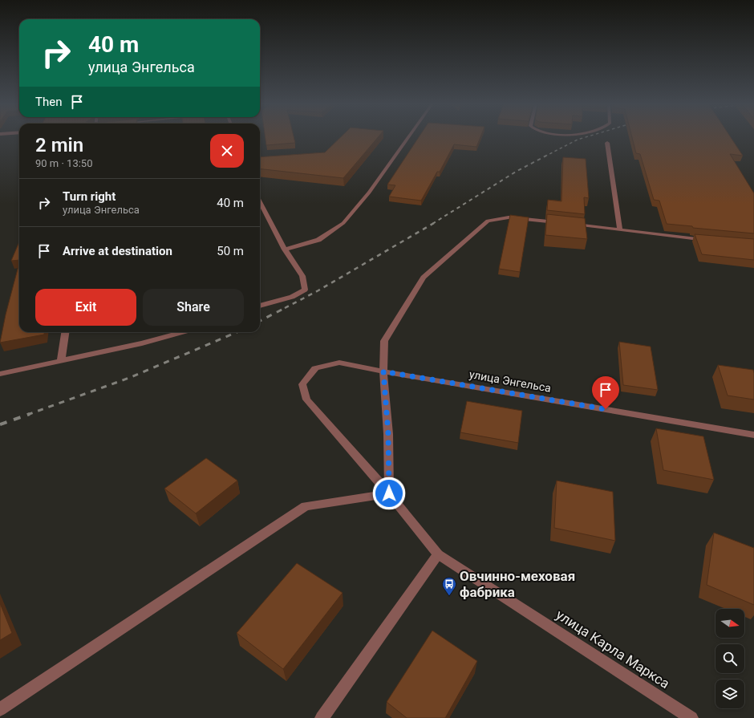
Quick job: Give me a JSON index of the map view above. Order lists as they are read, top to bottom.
{
  "streets": {
    "street": ["улица Энгельса", "улица Карла Маркса"]
  },
  "crossings": [
    ["улица Энгельса", "улица Карла Маркса"]
  ],
  "places": {
    "bus stop": ["Овчинно-меховая фабрика"]
  },
  "north": "right",
  "page": {
    "turn": ["40 m", "улица Энгельса"],
    "then": "Then",
    "heading": ["2 min", "90 m · 13:50"],
    "list": [
      {
        "name": "Turn right",
        "note": "улица Энгельса",
        "value": "40 m"
      },
      {
        "name": "Arrive at destination",
        "value": "50 m"
      }
    ],
    "buttons": ["Exit", "Share"]
  }
}
